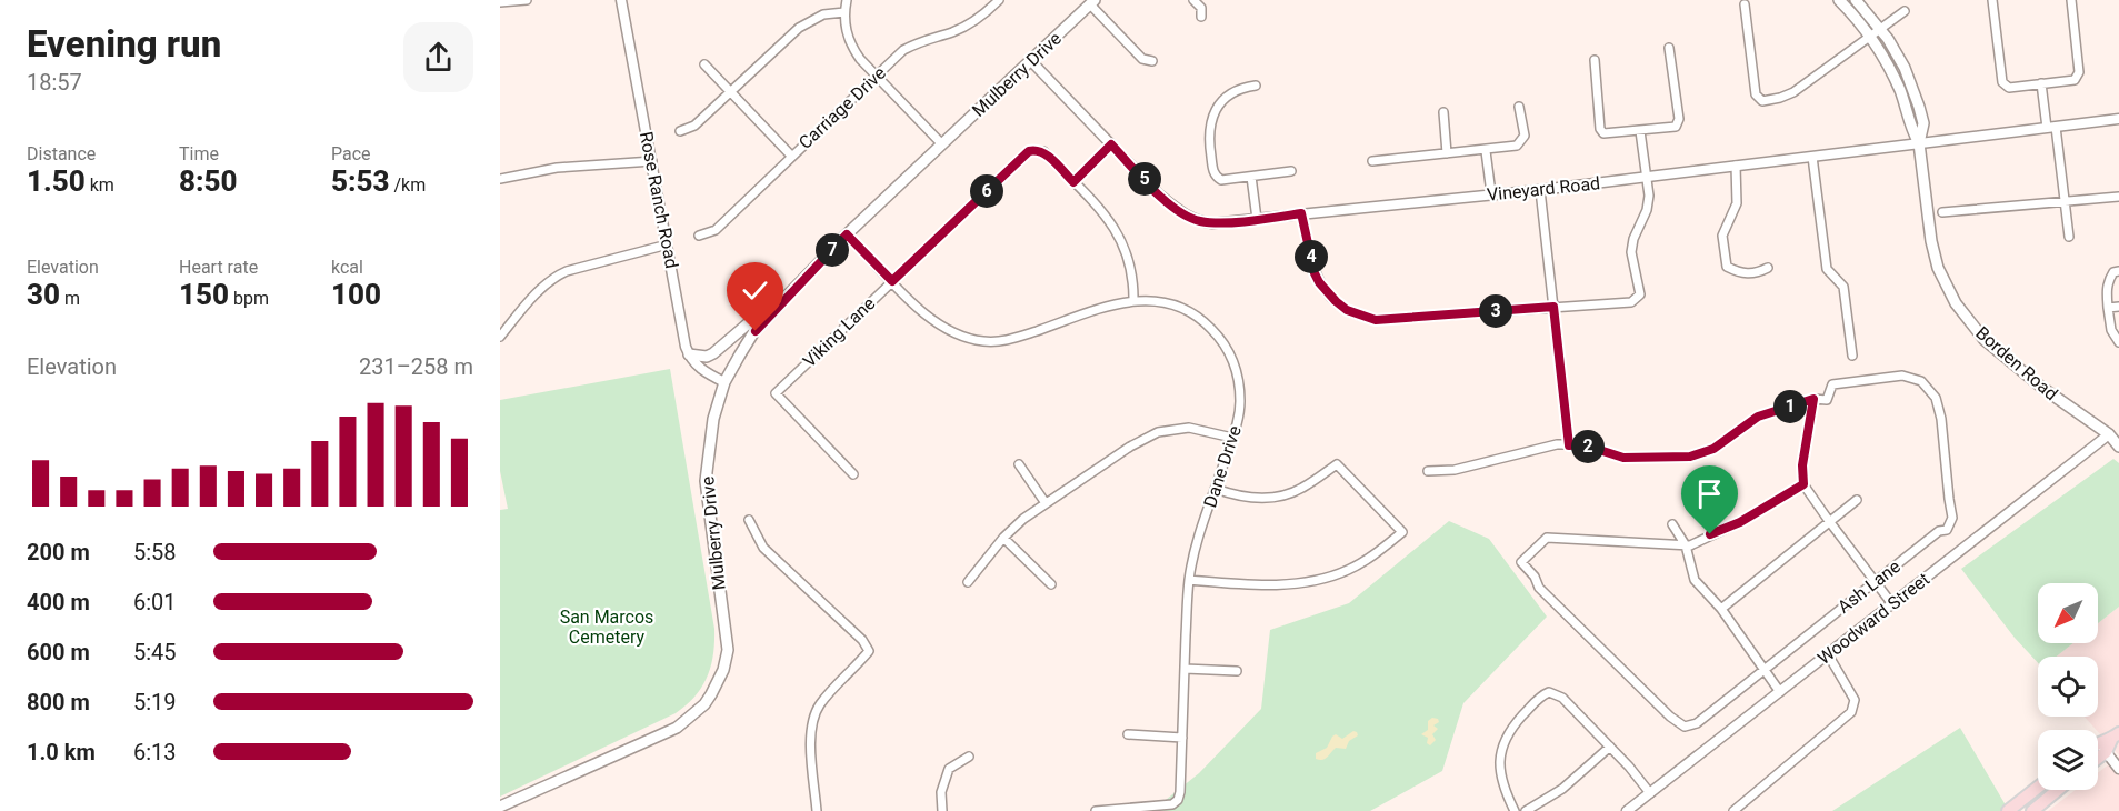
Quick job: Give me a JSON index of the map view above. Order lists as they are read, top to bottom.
{
  "streets": {
    "main road": ["Mulberry Drive", "Borden Road", "Woodward Street"],
    "street": [
      "Carriage Drive",
      "Vineyard Road",
      "Rose Ranch Road",
      "Viking Lane",
      "Dane Drive",
      "Ash Lane"
    ]
  },
  "crossings": [
    ["Mulberry Drive", "Vineyard Road"],
    ["Mulberry Drive", "Dane Drive"],
    ["Vineyard Road", "Borden Road"],
    ["Viking Lane", "Dane Drive"],
    ["Borden Road", "Woodward Street"]
  ],
  "parks": ["San Marcos Cemetery"],
  "north": "bottom left",
  "page": {
    "heading": ["Evening run", "18:57"],
    "stats": [
      ["Distance", "1.50 km"],
      ["Time", "8:50"],
      ["Pace", "5:53 /km"],
      ["Elevation", "30 m"],
      ["Heart rate", "150 bpm"],
      ["kcal", "100"]
    ],
    "pins": [
      "5",
      "6",
      "7",
      "4",
      "3",
      "1",
      "2"
    ],
    "chart": ["Elevation", "231–258 m"],
    "list": [
      {
        "name": "200 m",
        "note": "5:58"
      },
      {
        "name": "400 m",
        "note": "6:01"
      },
      {
        "name": "600 m",
        "note": "5:45"
      },
      {
        "name": "800 m",
        "note": "5:19"
      },
      {
        "name": "1.0 km",
        "note": "6:13"
      }
    ]
  }
}
